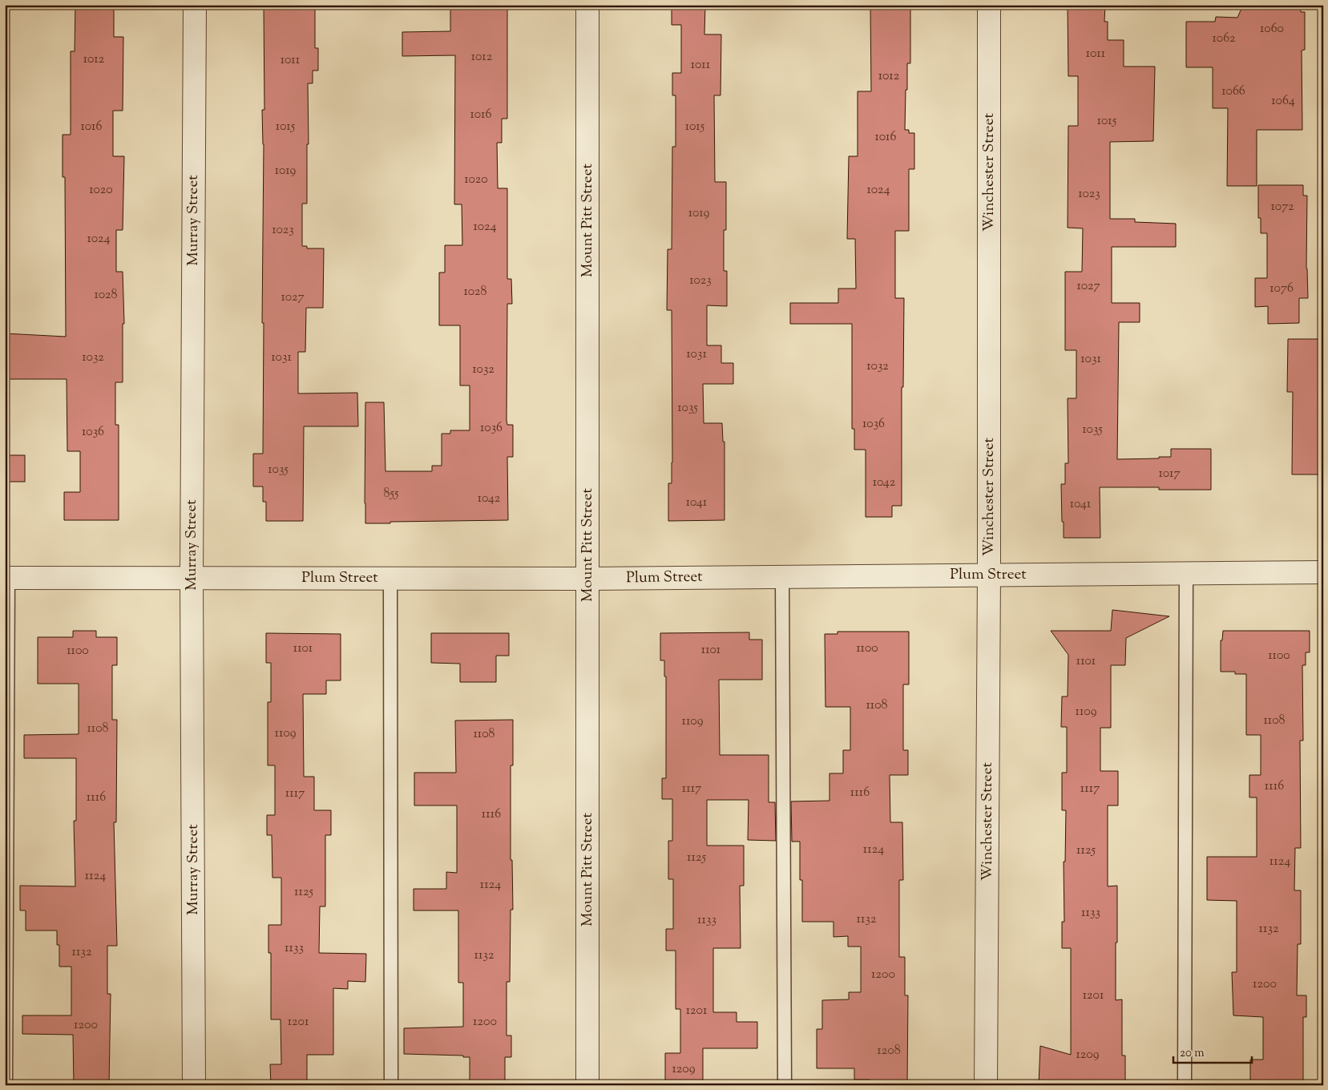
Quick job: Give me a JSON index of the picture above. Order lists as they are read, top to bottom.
{
  "streets": {
    "street": [
      "Winchester Street",
      "Murray Street",
      "Mount Pitt Street",
      "Plum Street"
    ]
  },
  "crossings": [
    ["Winchester Street", "Plum Street"],
    ["Murray Street", "Plum Street"],
    ["Mount Pitt Street", "Plum Street"]
  ],
  "house_numbers": [
    "1060",
    "1062",
    "1011",
    "1012",
    "1012",
    "1011",
    "1011",
    "1012",
    "1066",
    "1064",
    "1016",
    "1015",
    "1016",
    "1015",
    "1015",
    "1016",
    "1019",
    "1020",
    "1020",
    "1024",
    "1023",
    "1072",
    "1019",
    "1024",
    "1023",
    "1024",
    "1023",
    "1027",
    "1076",
    "1028",
    "1028",
    "1027",
    "1031",
    "1032",
    "1031",
    "1031",
    "1032",
    "1032",
    "1035",
    "1036",
    "1036",
    "1035",
    "1036",
    "1035",
    "1017",
    "1042",
    "855",
    "1042",
    "1041",
    "1041",
    "1101",
    "1100",
    "1101",
    "1100",
    "1100",
    "1101",
    "1108",
    "1109",
    "1108",
    "1109",
    "1108",
    "1109",
    "1108",
    "1116",
    "1117",
    "1117",
    "1116",
    "1117",
    "1116",
    "1116",
    "1124",
    "1125",
    "1125",
    "1124",
    "1124",
    "1124",
    "1125",
    "1133",
    "1132",
    "1133",
    "1132",
    "1133",
    "1132",
    "1132",
    "1200",
    "1200",
    "1201",
    "1201",
    "1201",
    "1200",
    "1200",
    "1208",
    "1209",
    "1209"
  ],
  "scale_bar": "20 m"
}
